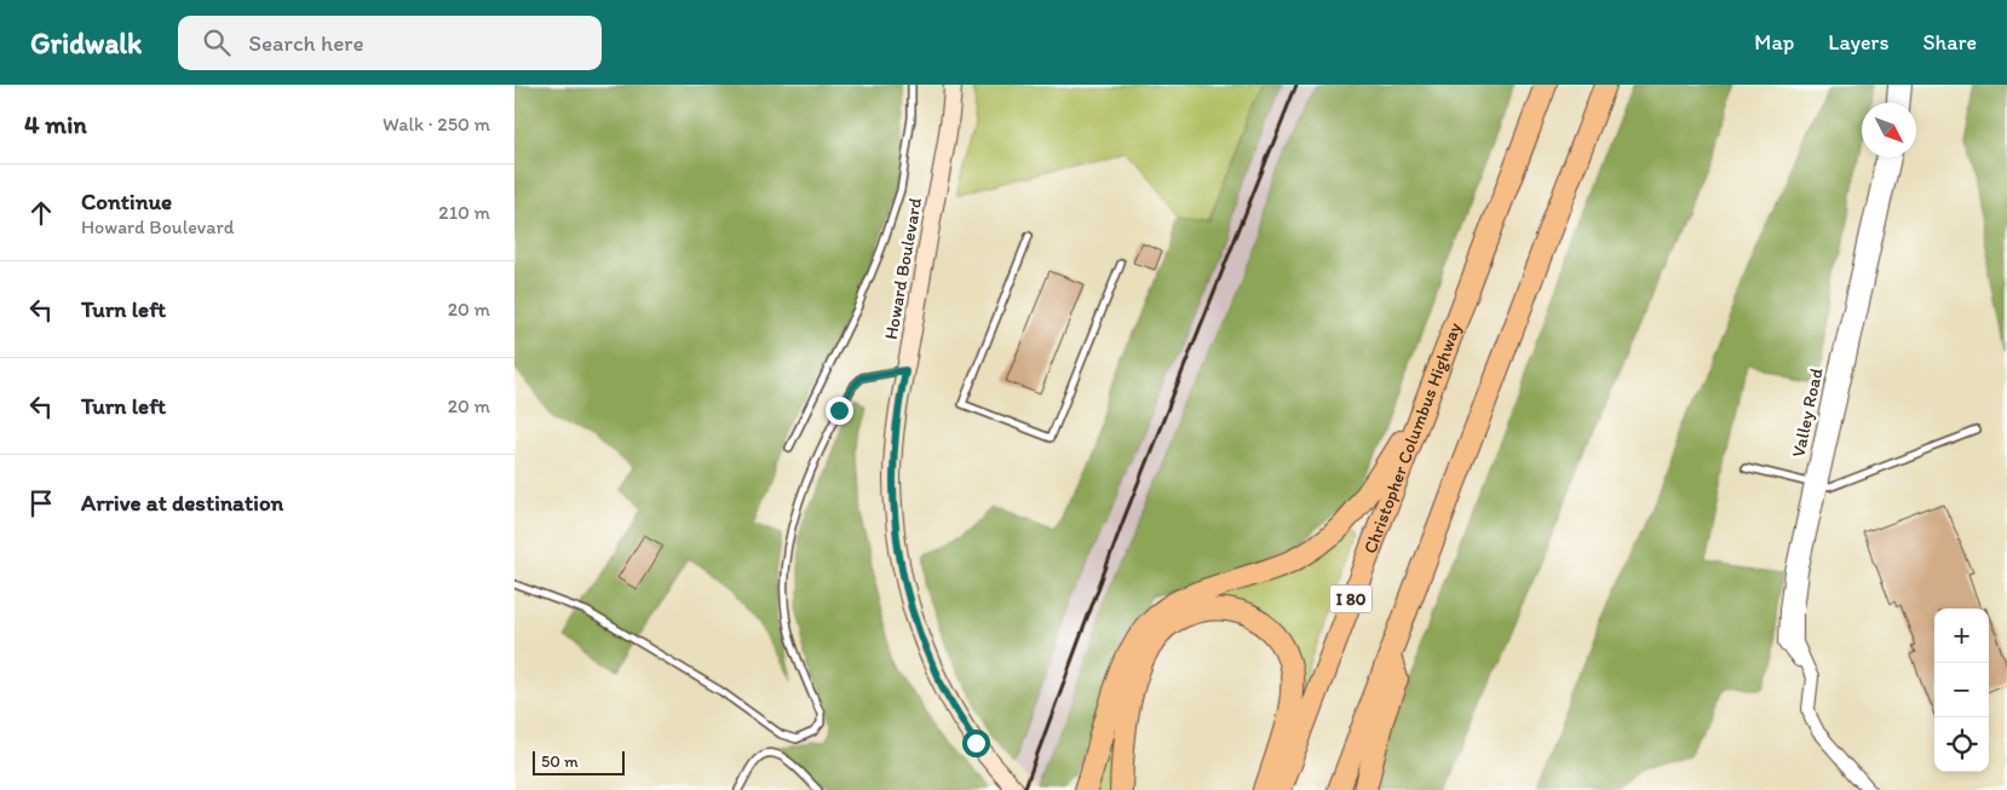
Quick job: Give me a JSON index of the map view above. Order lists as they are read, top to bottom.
{
  "streets": {
    "highway": ["Christopher Columbus Highway", "I 80"],
    "main road": ["Howard Boulevard"],
    "street": ["Valley Road"]
  },
  "scale_bar": "50 m",
  "north": "bottom right",
  "page": {
    "header": "Gridwalk",
    "search": "Search here",
    "nav": ["Map", "Layers", "Share"],
    "heading": ["4 min", "Walk · 250 m"],
    "list": [
      ["Continue", "Howard Boulevard", "210 m"],
      ["Turn left", "20 m"],
      ["Turn left", "20 m"],
      "Arrive at destination"
    ],
    "map_buttons": ["+", "−"],
    "scale": "50 m"
  }
}
